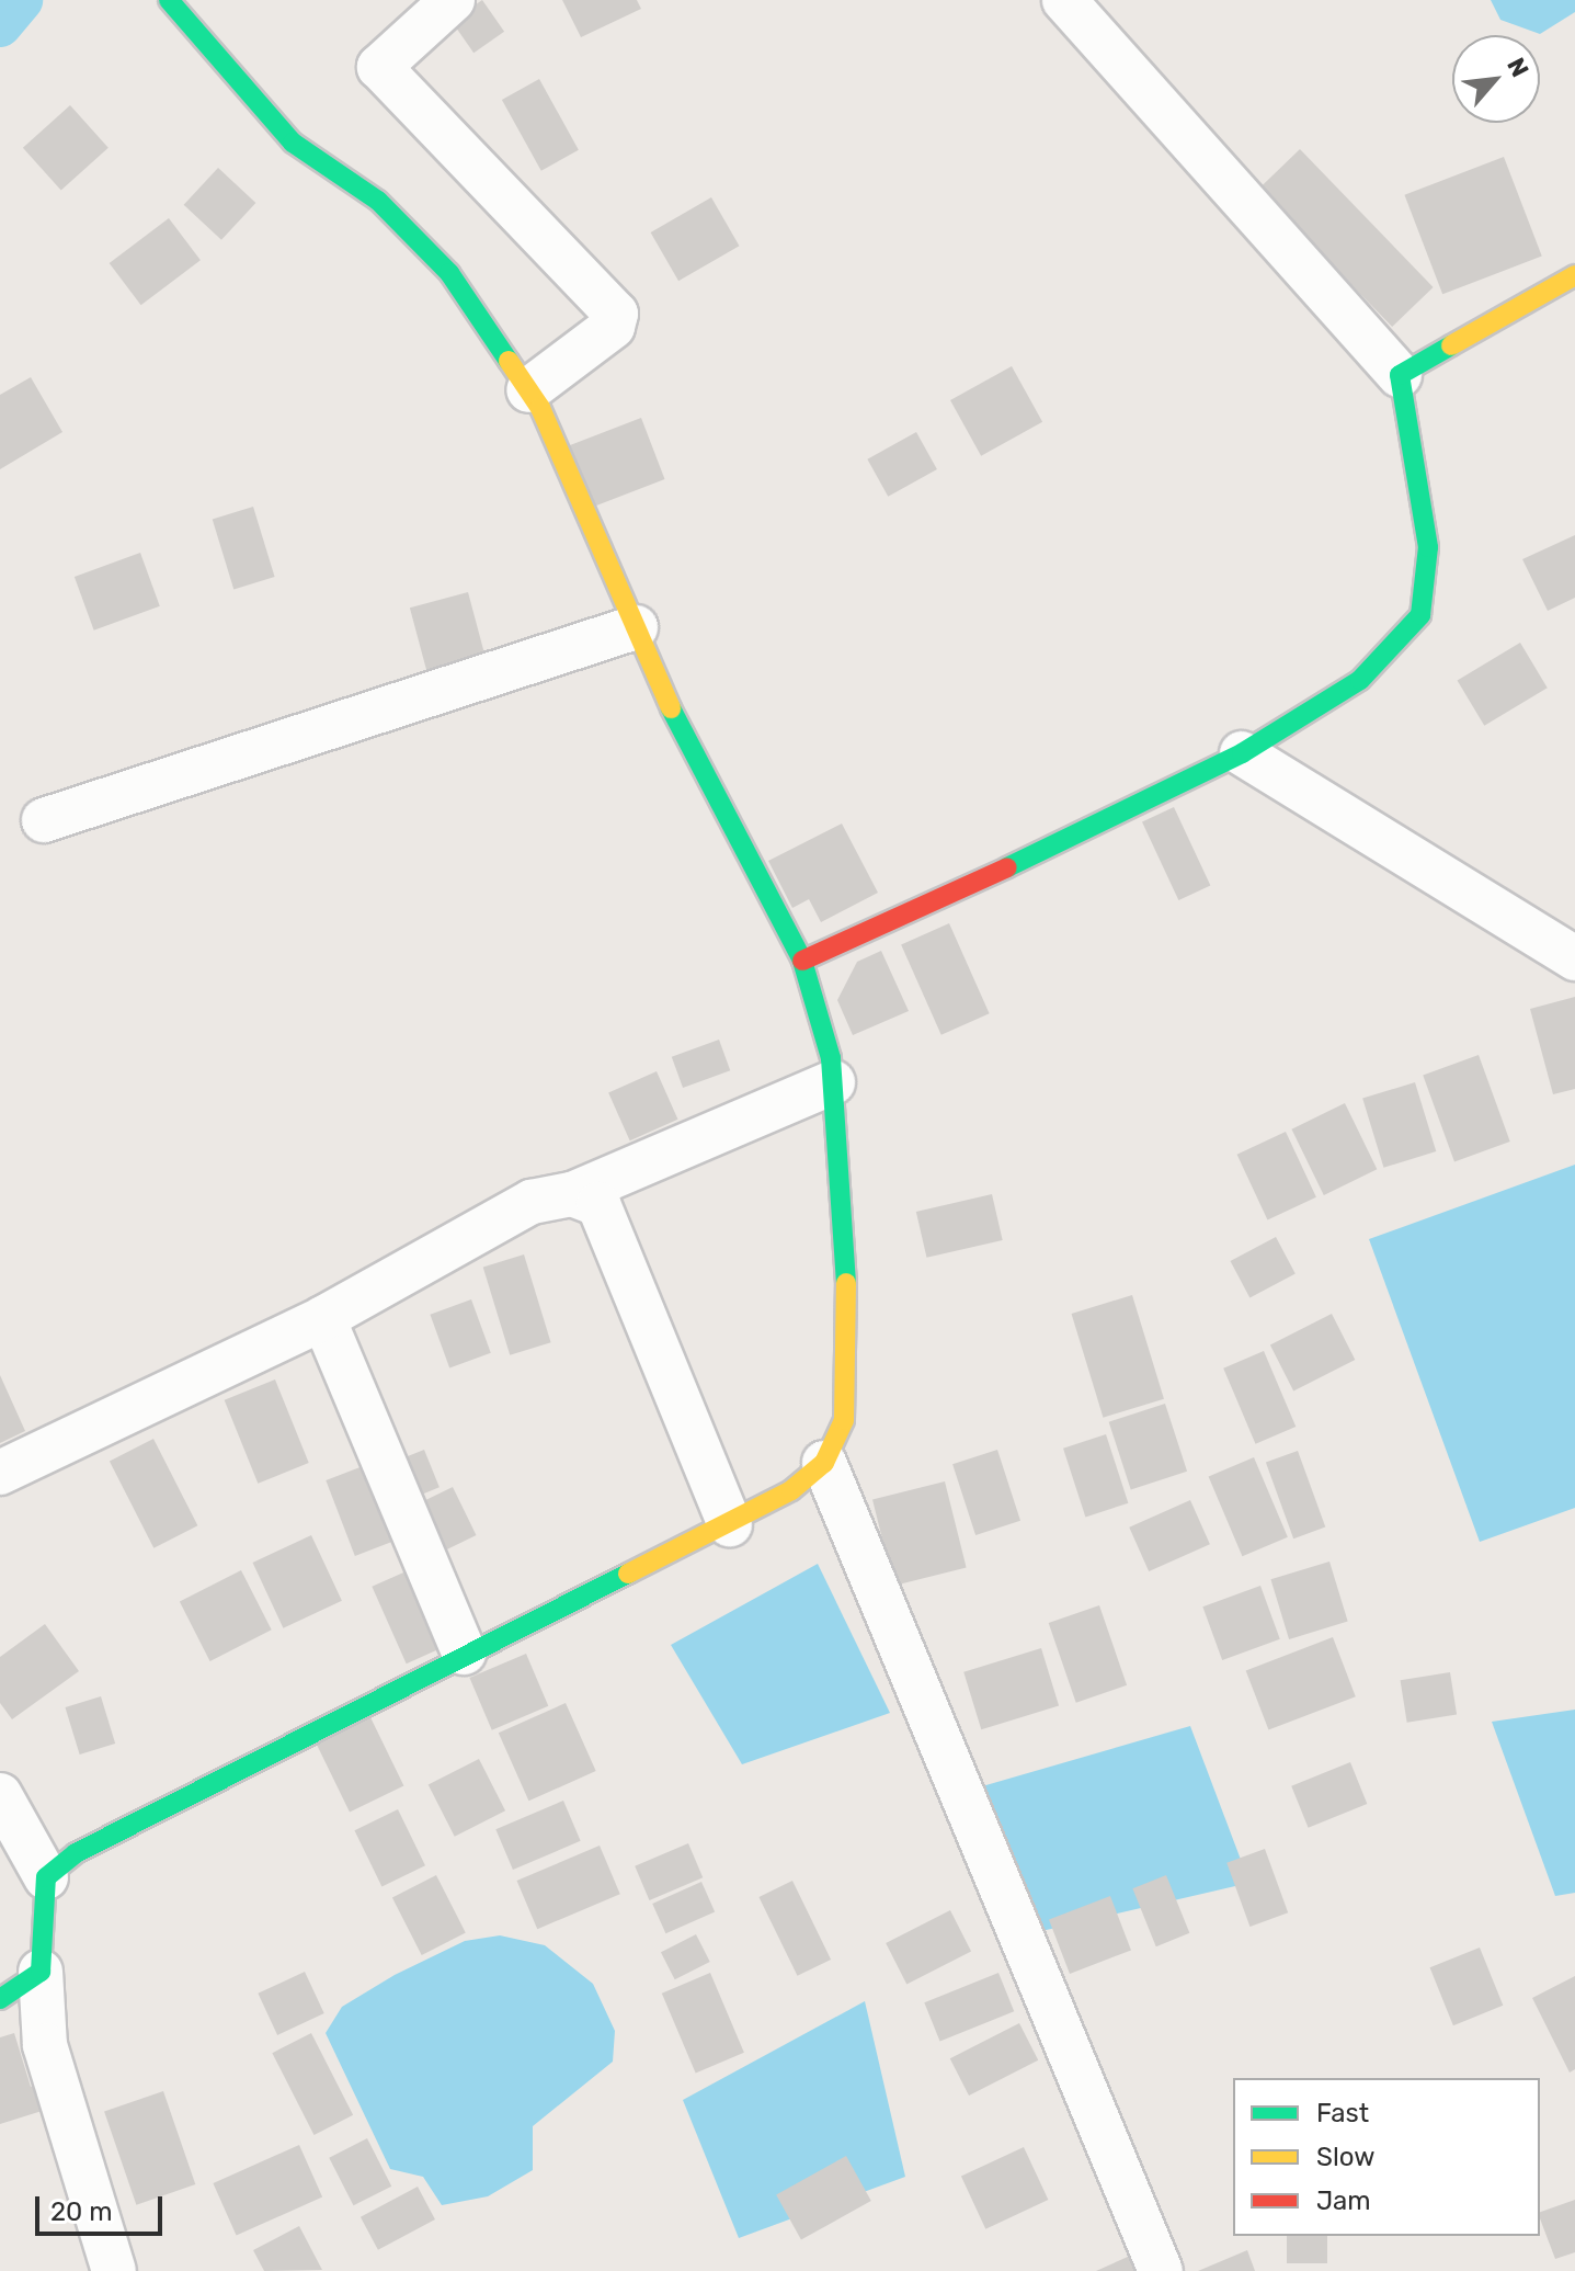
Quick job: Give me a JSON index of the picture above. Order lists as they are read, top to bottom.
{
  "legend": ["Fast", "Slow", "Jam"],
  "scale_bar": "20 m",
  "north": "top right"
}
